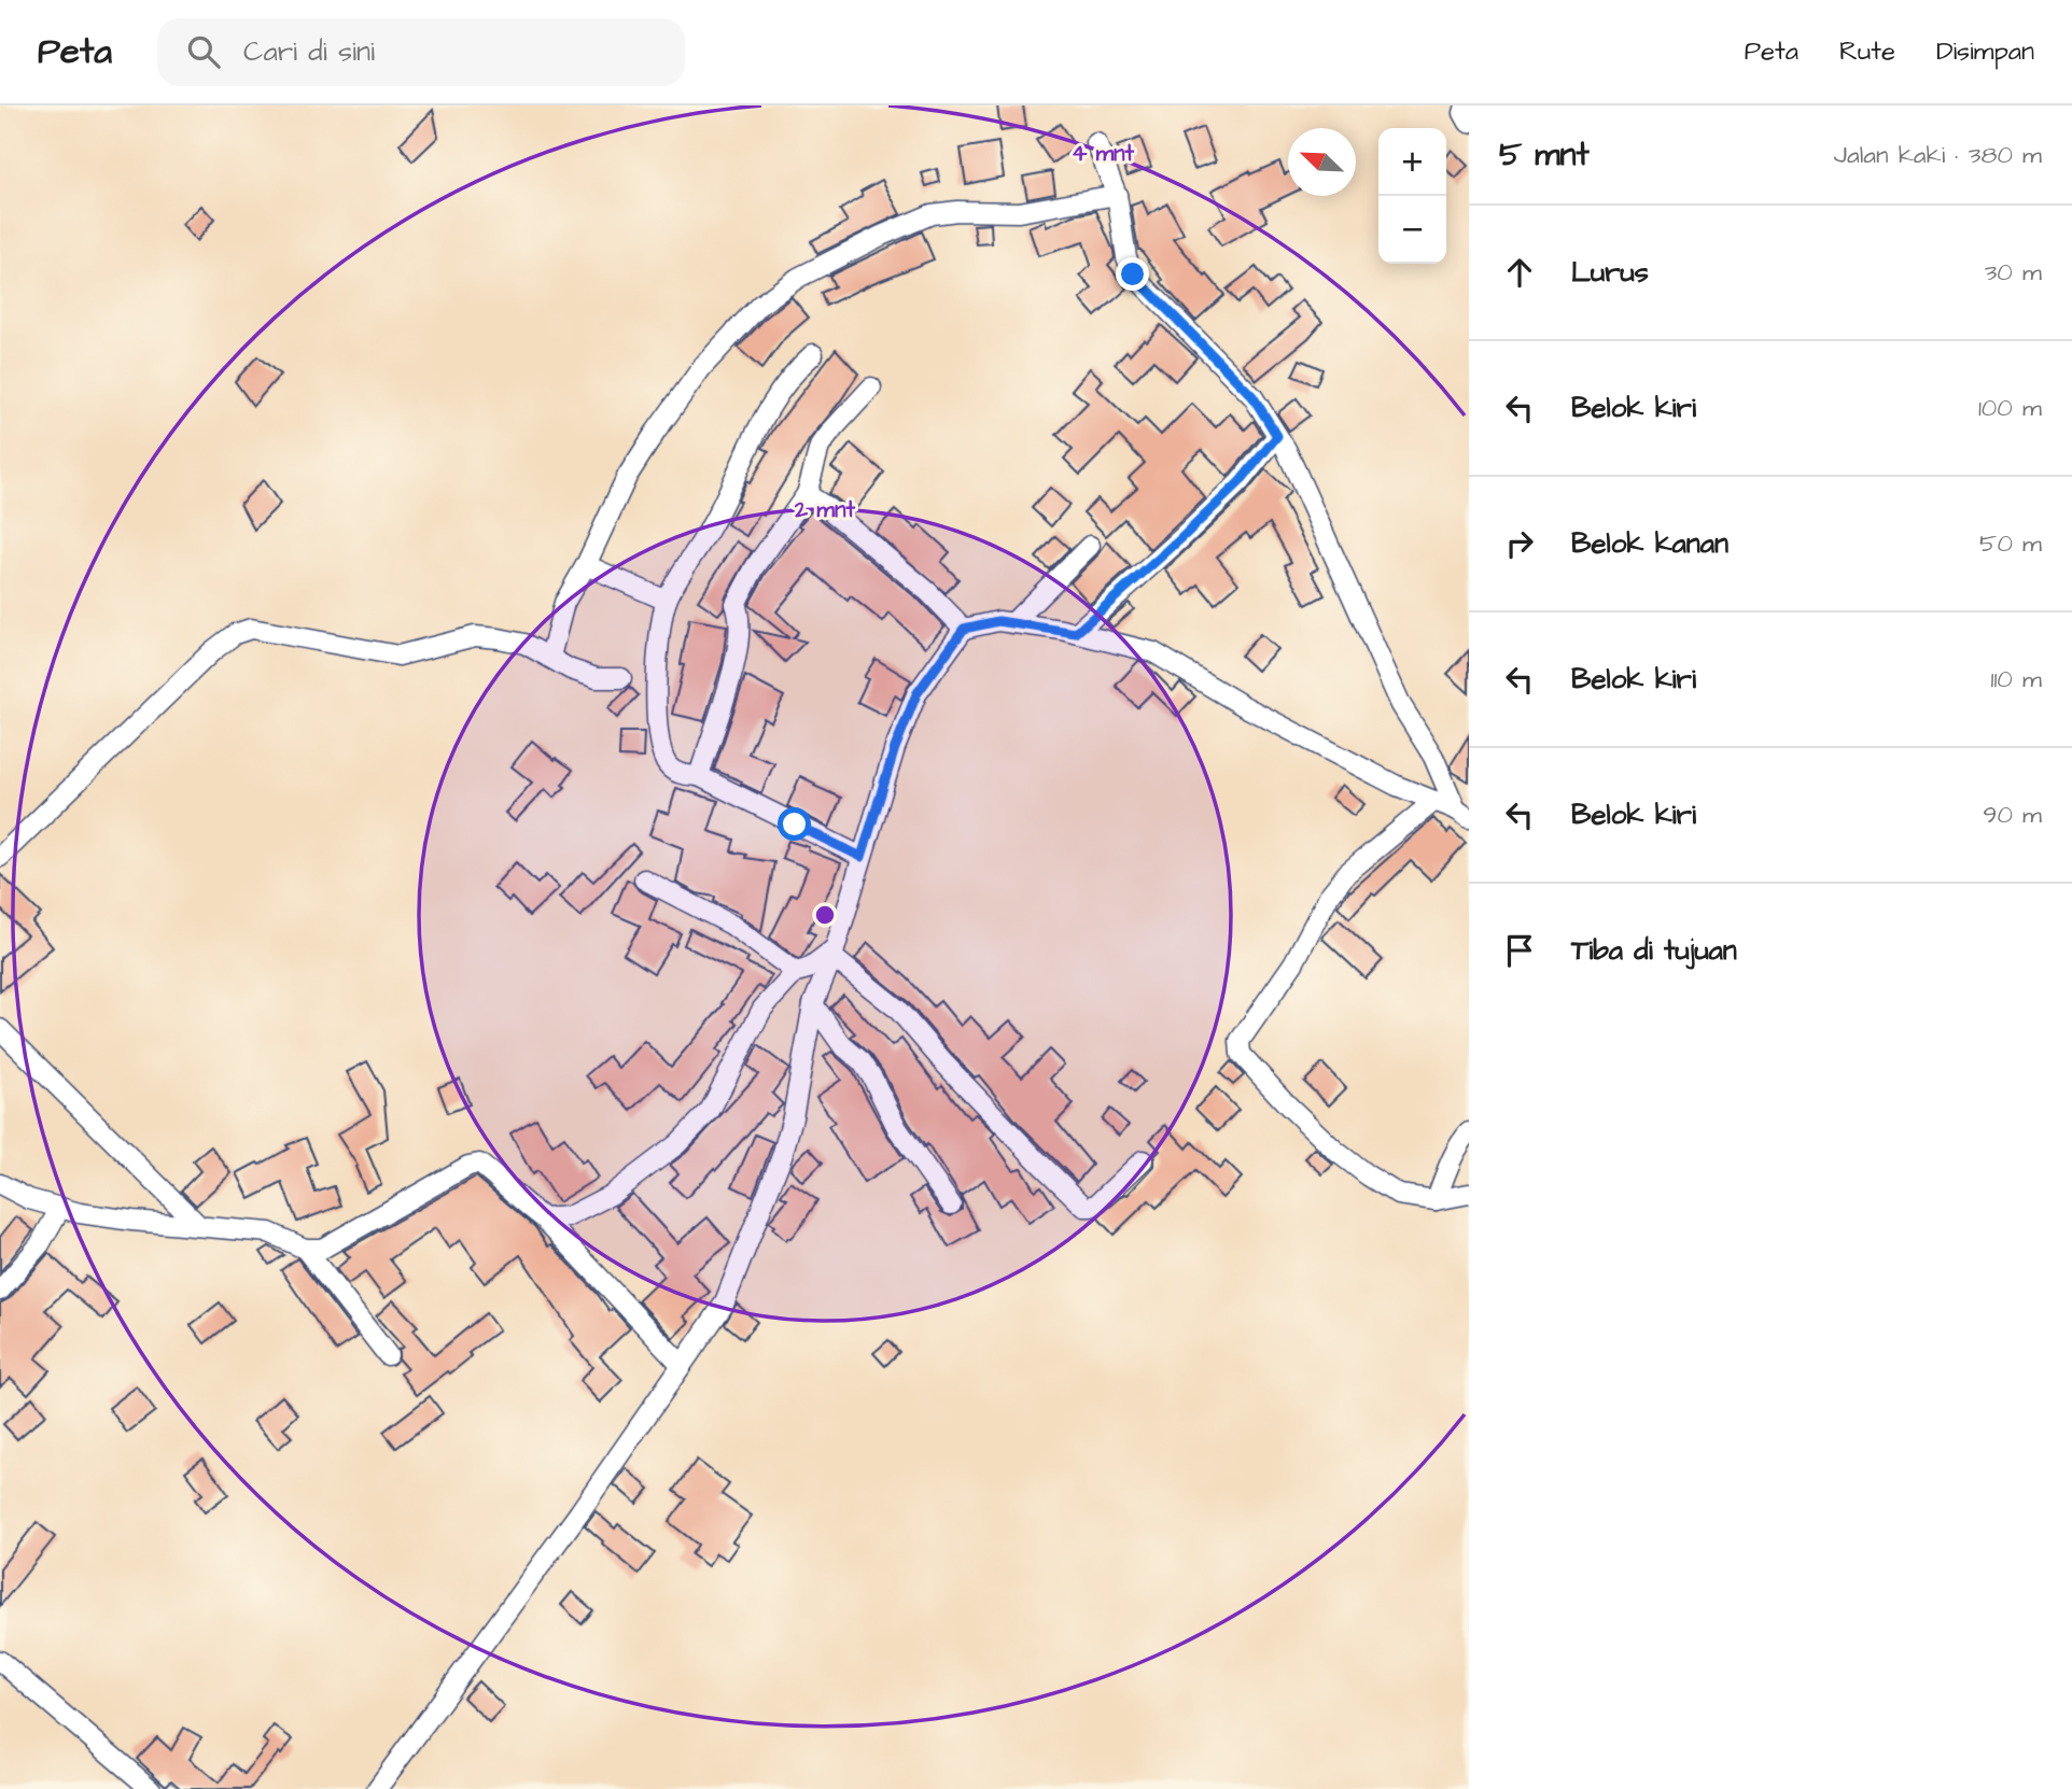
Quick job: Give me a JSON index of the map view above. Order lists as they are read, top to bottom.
{
  "north": "top left",
  "page": {
    "header": "Peta",
    "search": "Cari di sini",
    "nav": ["Peta", "Rute", "Disimpan"],
    "heading": ["5 mnt", "Jalan kaki · 380 m"],
    "map_buttons": ["+", "−"],
    "list": [
      ["Lurus", "30 m"],
      ["Belok kiri", "100 m"],
      ["Belok kanan", "50 m"],
      ["Belok kiri", "110 m"],
      ["Belok kiri", "90 m"],
      "Tiba di tujuan"
    ]
  },
  "rings": ["4 mnt", "2 mnt"]
}
